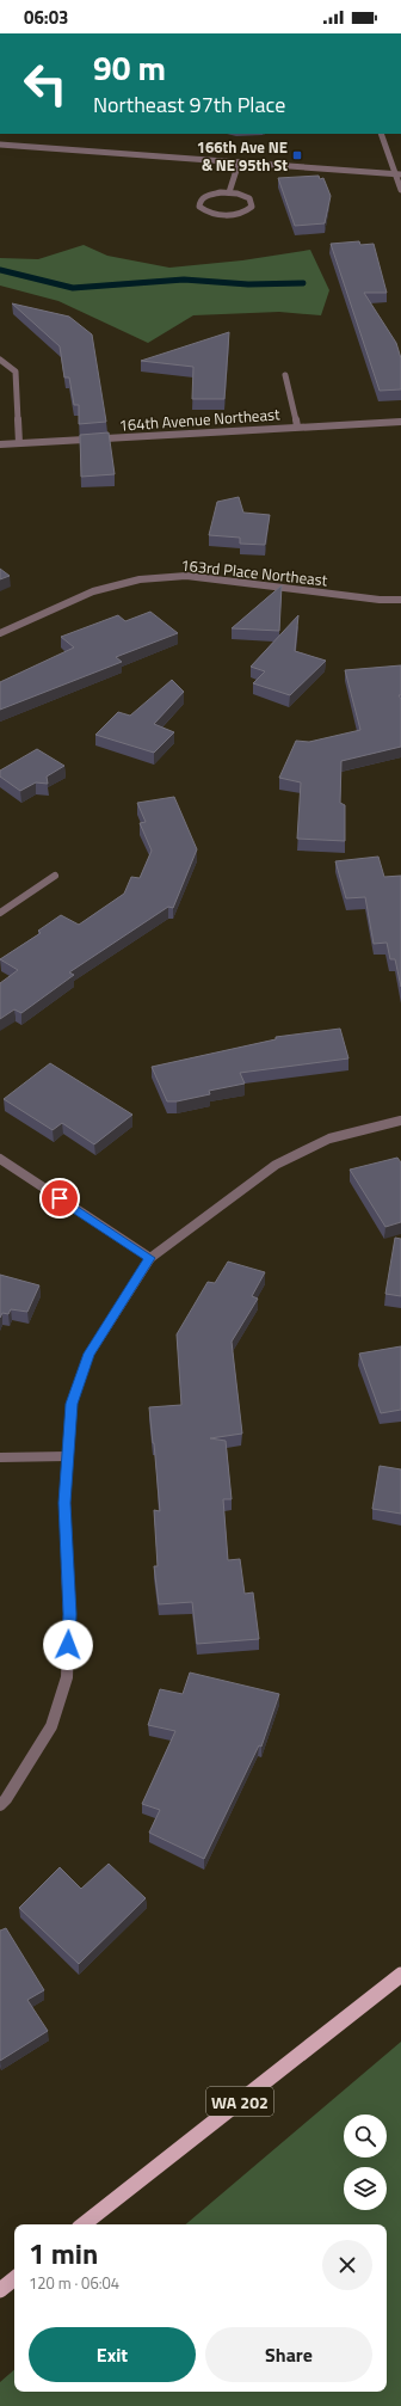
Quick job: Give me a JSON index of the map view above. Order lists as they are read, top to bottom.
{
  "streets": {
    "main road": ["WA 202"],
    "street": ["164th Avenue Northeast", "163rd Place Northeast"]
  },
  "places": {
    "transit": ["166th Ave NE & NE 95th St"]
  },
  "page": {
    "status": "06:03",
    "turn": ["90 m", "Northeast 97th Place"],
    "heading": ["1 min", "120 m · 06:04"],
    "buttons": ["Exit", "Share"]
  }
}
